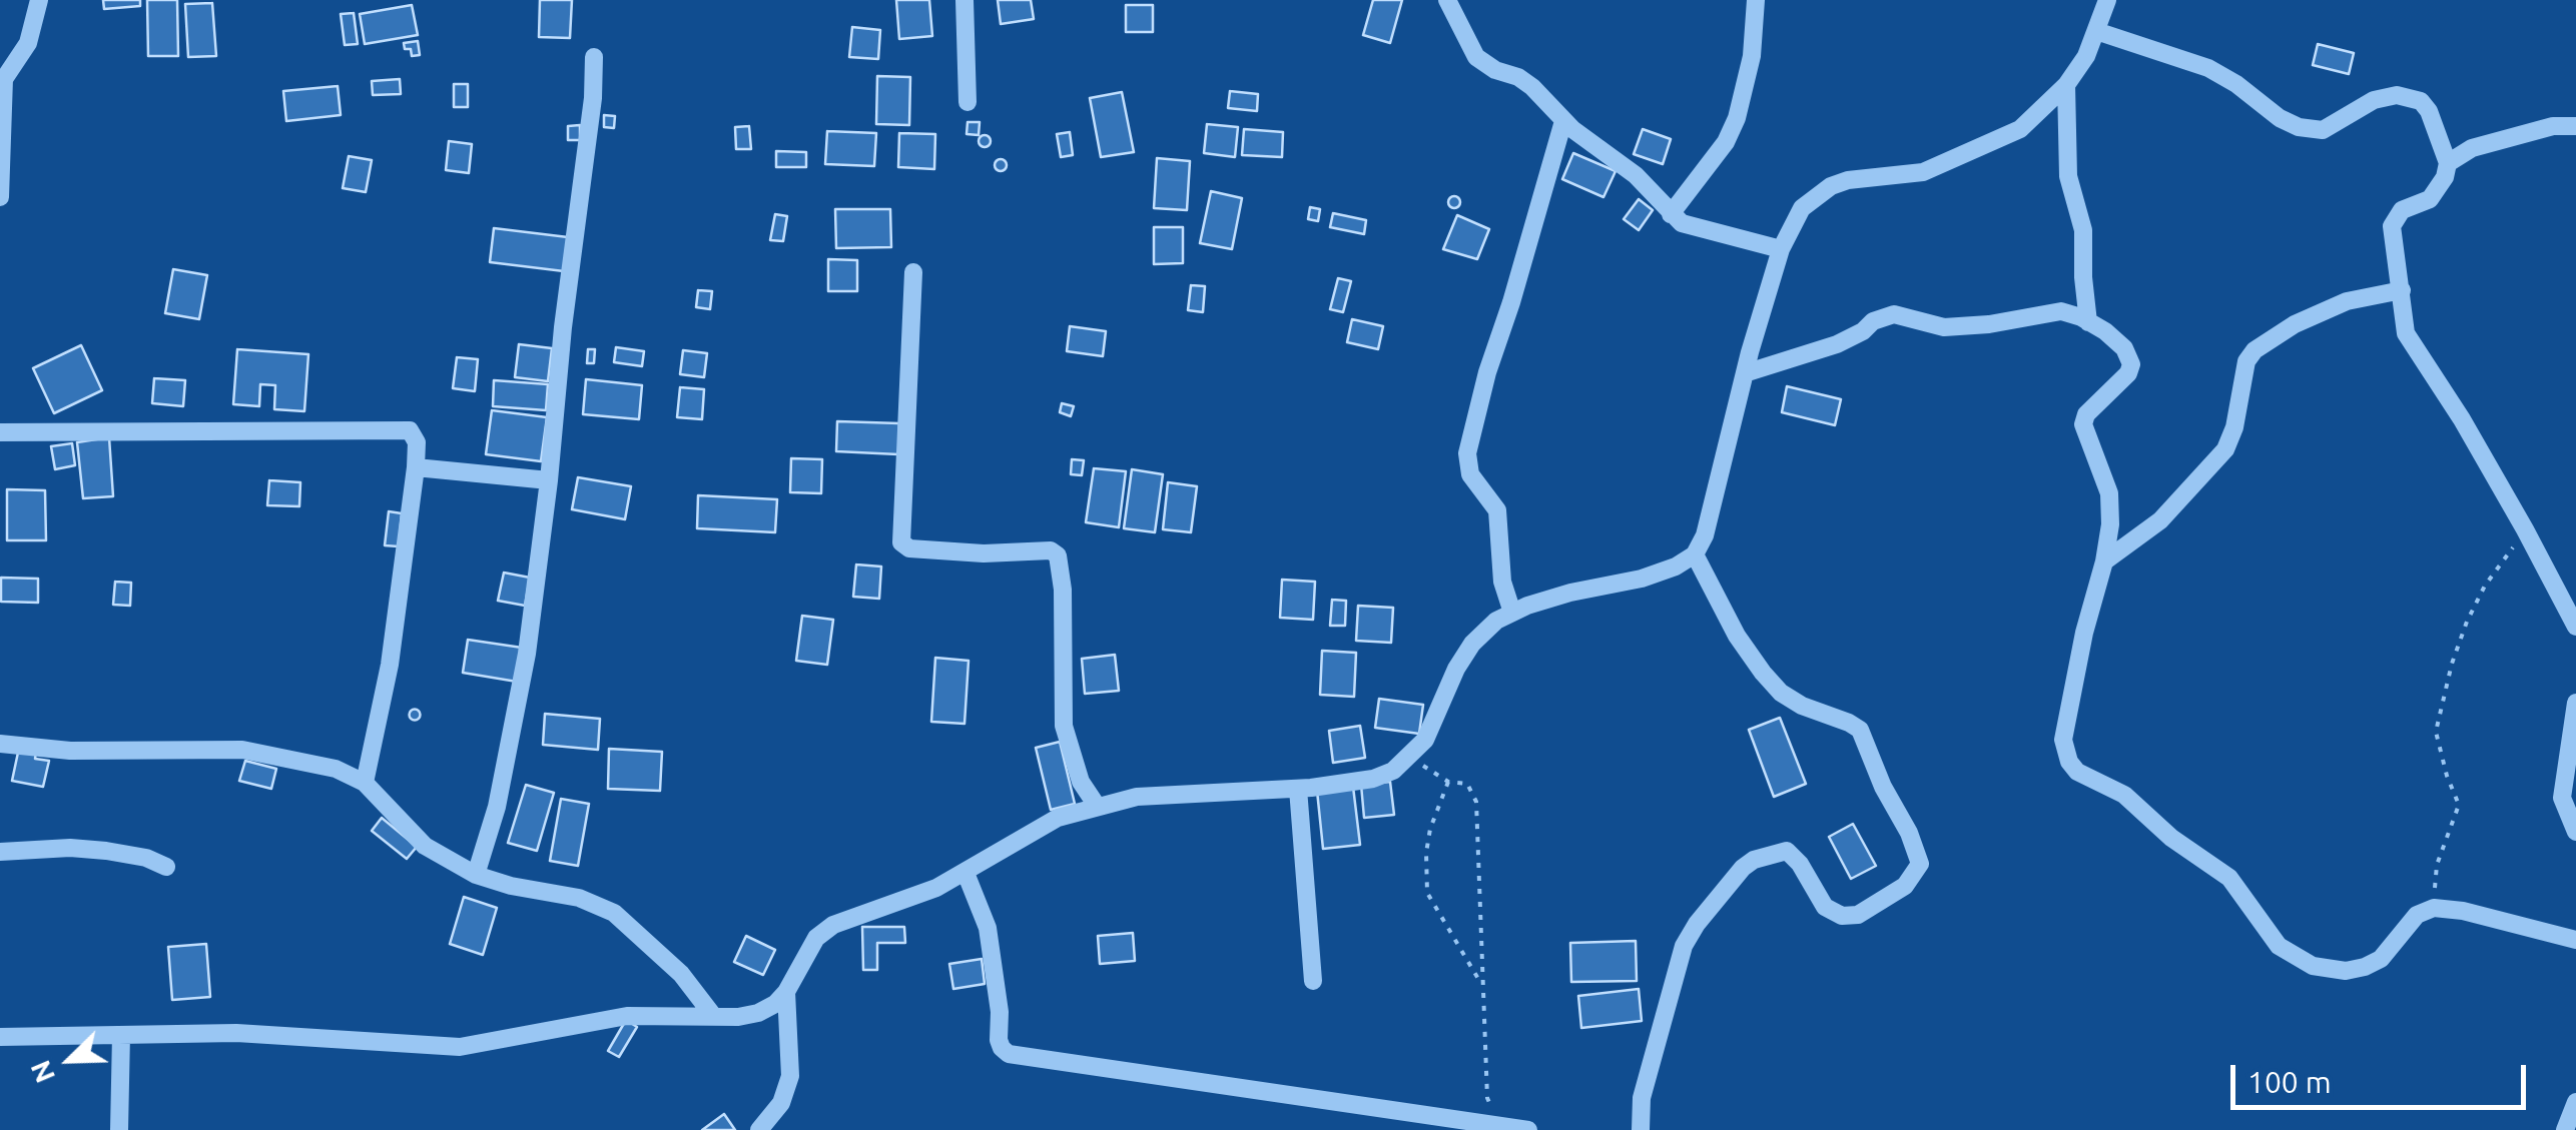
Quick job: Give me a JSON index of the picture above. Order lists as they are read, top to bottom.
{
  "scale_bar": "100 m",
  "north": "bottom left"
}
